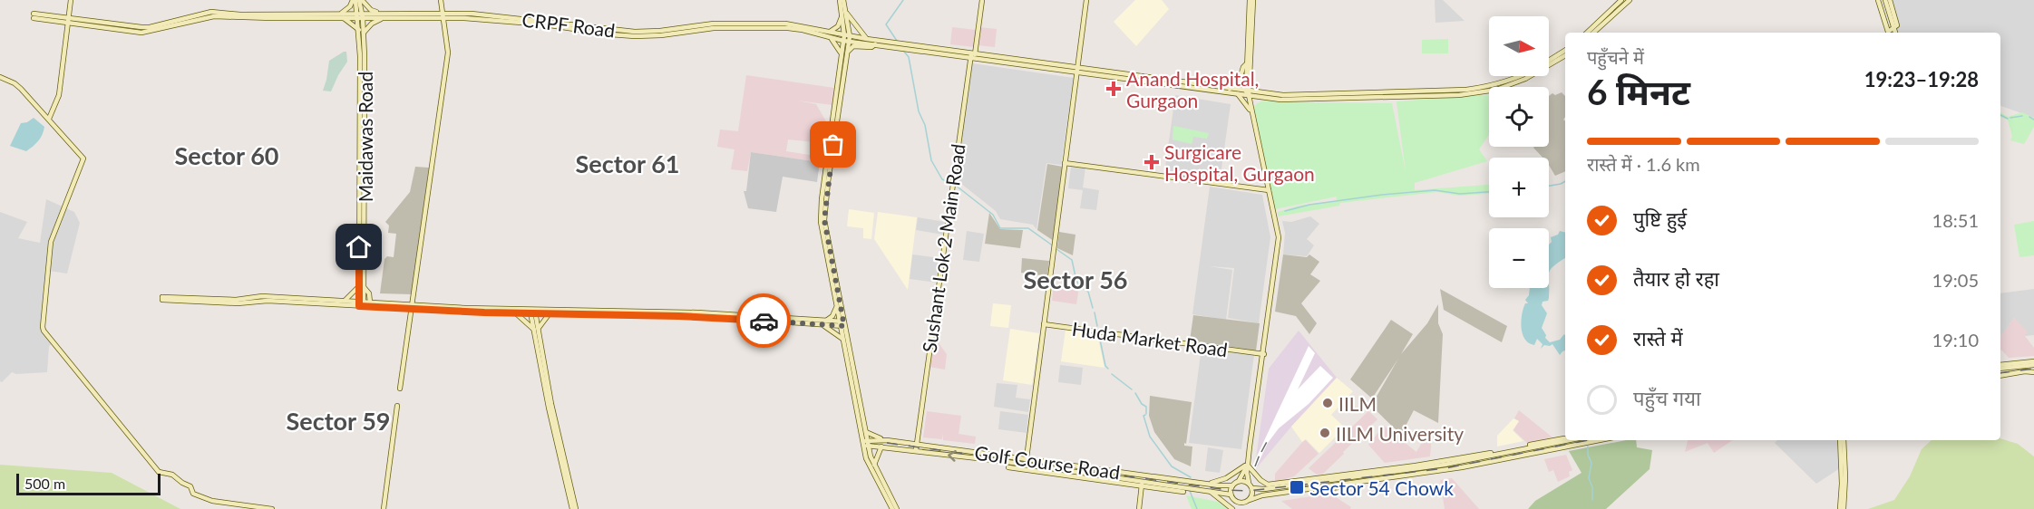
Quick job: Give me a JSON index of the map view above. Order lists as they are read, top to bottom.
{
  "streets": {
    "street": [
      "Maidawas Road",
      "Sushant Lok 2 Main Road",
      "Huda Market Road",
      "Golf Course Road"
    ]
  },
  "crossings": [
    ["Sushant Lok 2 Main Road", "Golf Course Road"]
  ],
  "districts": [
    "Sector 60",
    "Sector 61",
    "Sector 56",
    "Sector 59"
  ],
  "places": {
    "health": ["Anand Hospital, Gurgaon", "Surgicare Hospital, Gurgaon"],
    "other": ["IILM", "IILM University"],
    "transit": ["Sector 54 Chowk"]
  },
  "scale_bar": "500 m",
  "north": "right",
  "page": {
    "map_buttons": ["+", "−"],
    "heading": ["6 मिनट", "पहुँचने में", "19:23–19:28"],
    "bar": "रास्ते में · 1.6 km",
    "list": [
      ["पुष्टि हुई", "18:51"],
      ["तैयार हो रहा", "19:05"],
      ["रास्ते में", "19:10"],
      "पहुँच गया"
    ],
    "scale": "500 m"
  }
}
